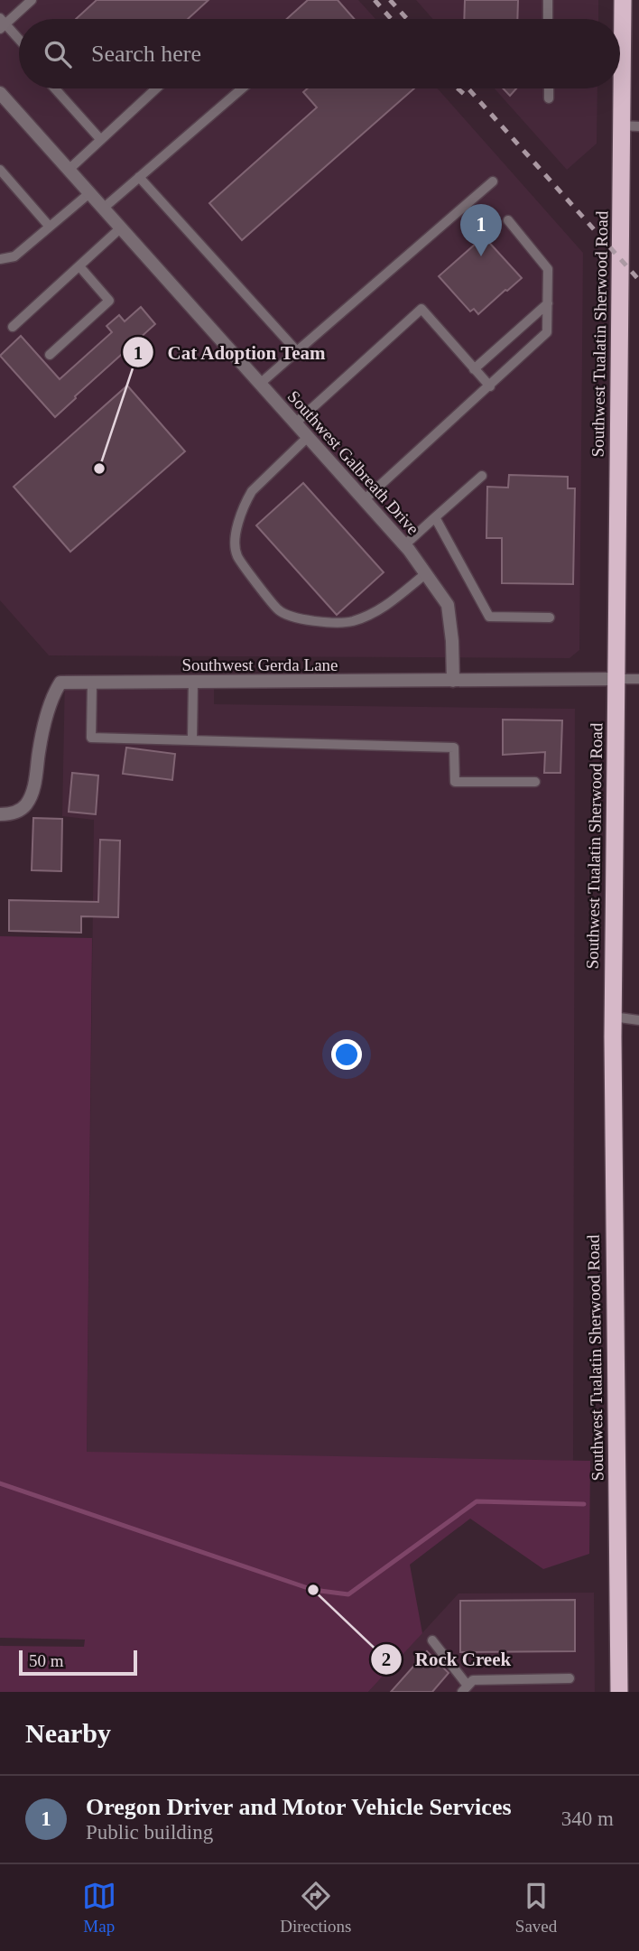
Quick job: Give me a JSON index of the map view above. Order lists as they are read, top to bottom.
{
  "streets": {
    "highway": ["Southwest Tualatin Sherwood Road"],
    "street": ["Southwest Galbreath Drive", "Southwest Gerda Lane"]
  },
  "crossings": [
    ["Southwest Tualatin Sherwood Road", "Southwest Gerda Lane"],
    ["Southwest Galbreath Drive", "Southwest Gerda Lane"]
  ],
  "places": ["Cat Adoption Team", "Rock Creek"],
  "scale_bar": "50 m",
  "page": {
    "search": "Search here",
    "pins": "1",
    "scale": "50 m",
    "heading": "Nearby",
    "list": [
      {
        "mark": "1",
        "name": "Oregon Driver and Motor Vehicle Services",
        "note": "Public building",
        "value": "340 m"
      }
    ],
    "nav": ["Map", "Directions", "Saved"]
  }
}
